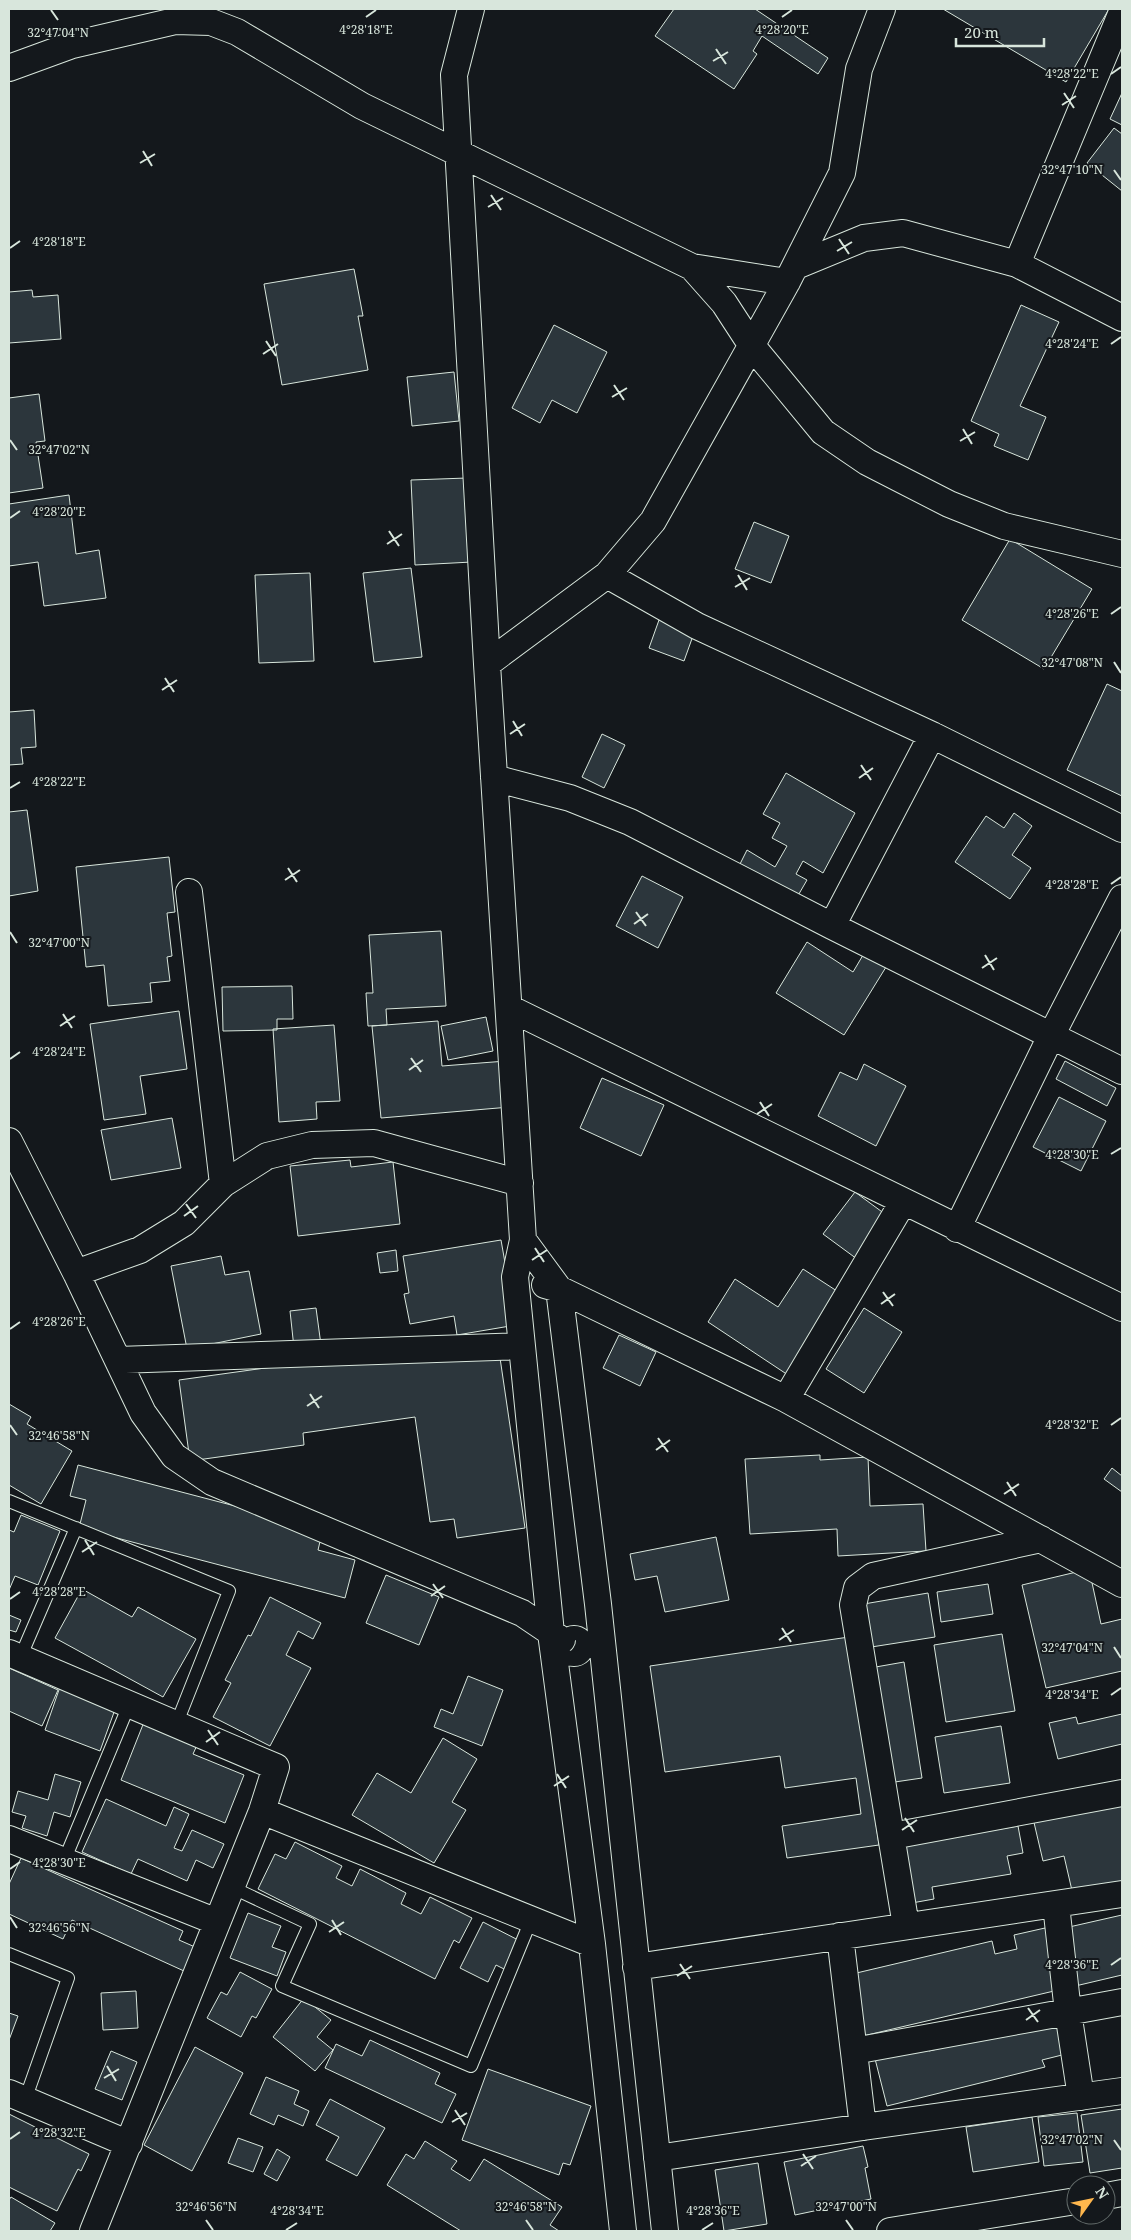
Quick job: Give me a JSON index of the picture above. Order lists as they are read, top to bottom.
{
  "scale_bar": "20 m",
  "north": "top right",
  "coordinates": [
    "4°28'18\"E",
    "4°28'20\"E",
    "32°47'04\"N",
    "4°28'22\"E",
    "32°47'10\"N",
    "4°28'24\"E",
    "32°47'02\"N",
    "4°28'26\"E",
    "32°47'08\"N",
    "4°28'28\"E",
    "32°47'00\"N",
    "4°28'30\"E",
    "4°28'32\"E",
    "32°46'58\"N",
    "4°28'34\"E",
    "32°46'56\"N",
    "4°28'36\"E"
  ]
}
